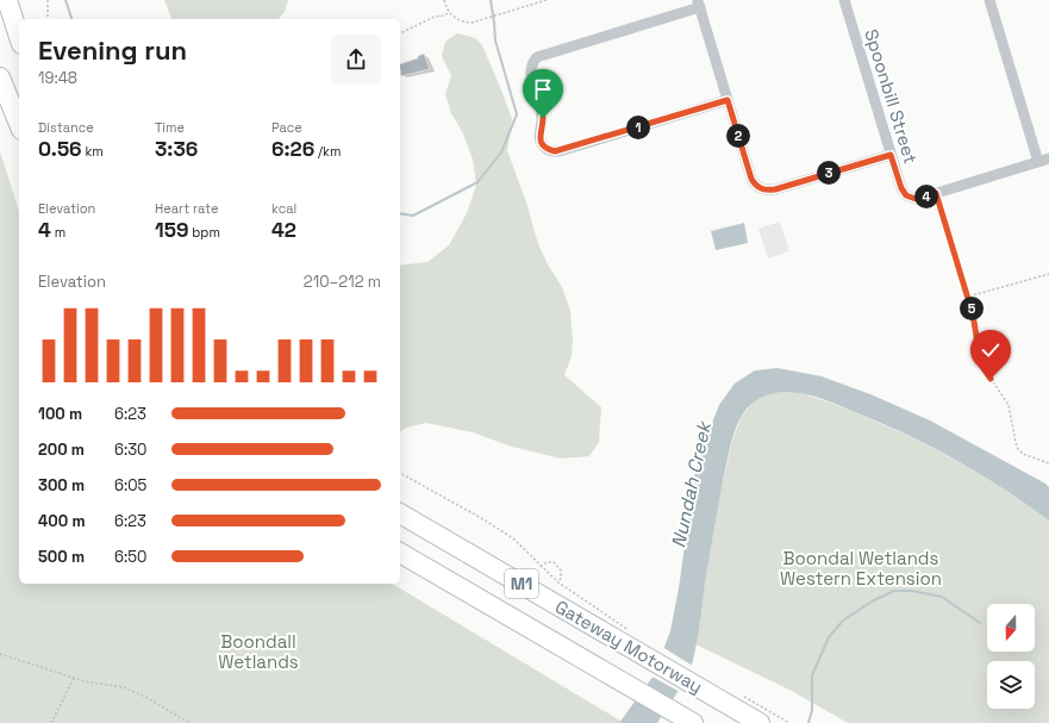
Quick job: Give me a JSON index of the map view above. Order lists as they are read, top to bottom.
{
  "streets": {
    "highway": ["M1", "Gateway Motorway"],
    "street": ["Spoonbill Street"]
  },
  "water": ["Nundah Creek"],
  "parks": ["Boondal Wetlands Western Extension", "Boondall Wetlands"],
  "north": "bottom",
  "page": {
    "heading": ["Evening run", "19:48"],
    "stats": [
      ["Distance", "0.56 km"],
      ["Time", "3:36"],
      ["Pace", "6:26 /km"],
      ["Elevation", "4 m"],
      ["Heart rate", "159 bpm"],
      ["kcal", "42"]
    ],
    "pins": [
      "1",
      "2",
      "3",
      "4",
      "5"
    ],
    "chart": ["Elevation", "210–212 m"],
    "list": [
      {
        "name": "100 m",
        "note": "6:23"
      },
      {
        "name": "200 m",
        "note": "6:30"
      },
      {
        "name": "300 m",
        "note": "6:05"
      },
      {
        "name": "400 m",
        "note": "6:23"
      },
      {
        "name": "500 m",
        "note": "6:50"
      }
    ]
  }
}
